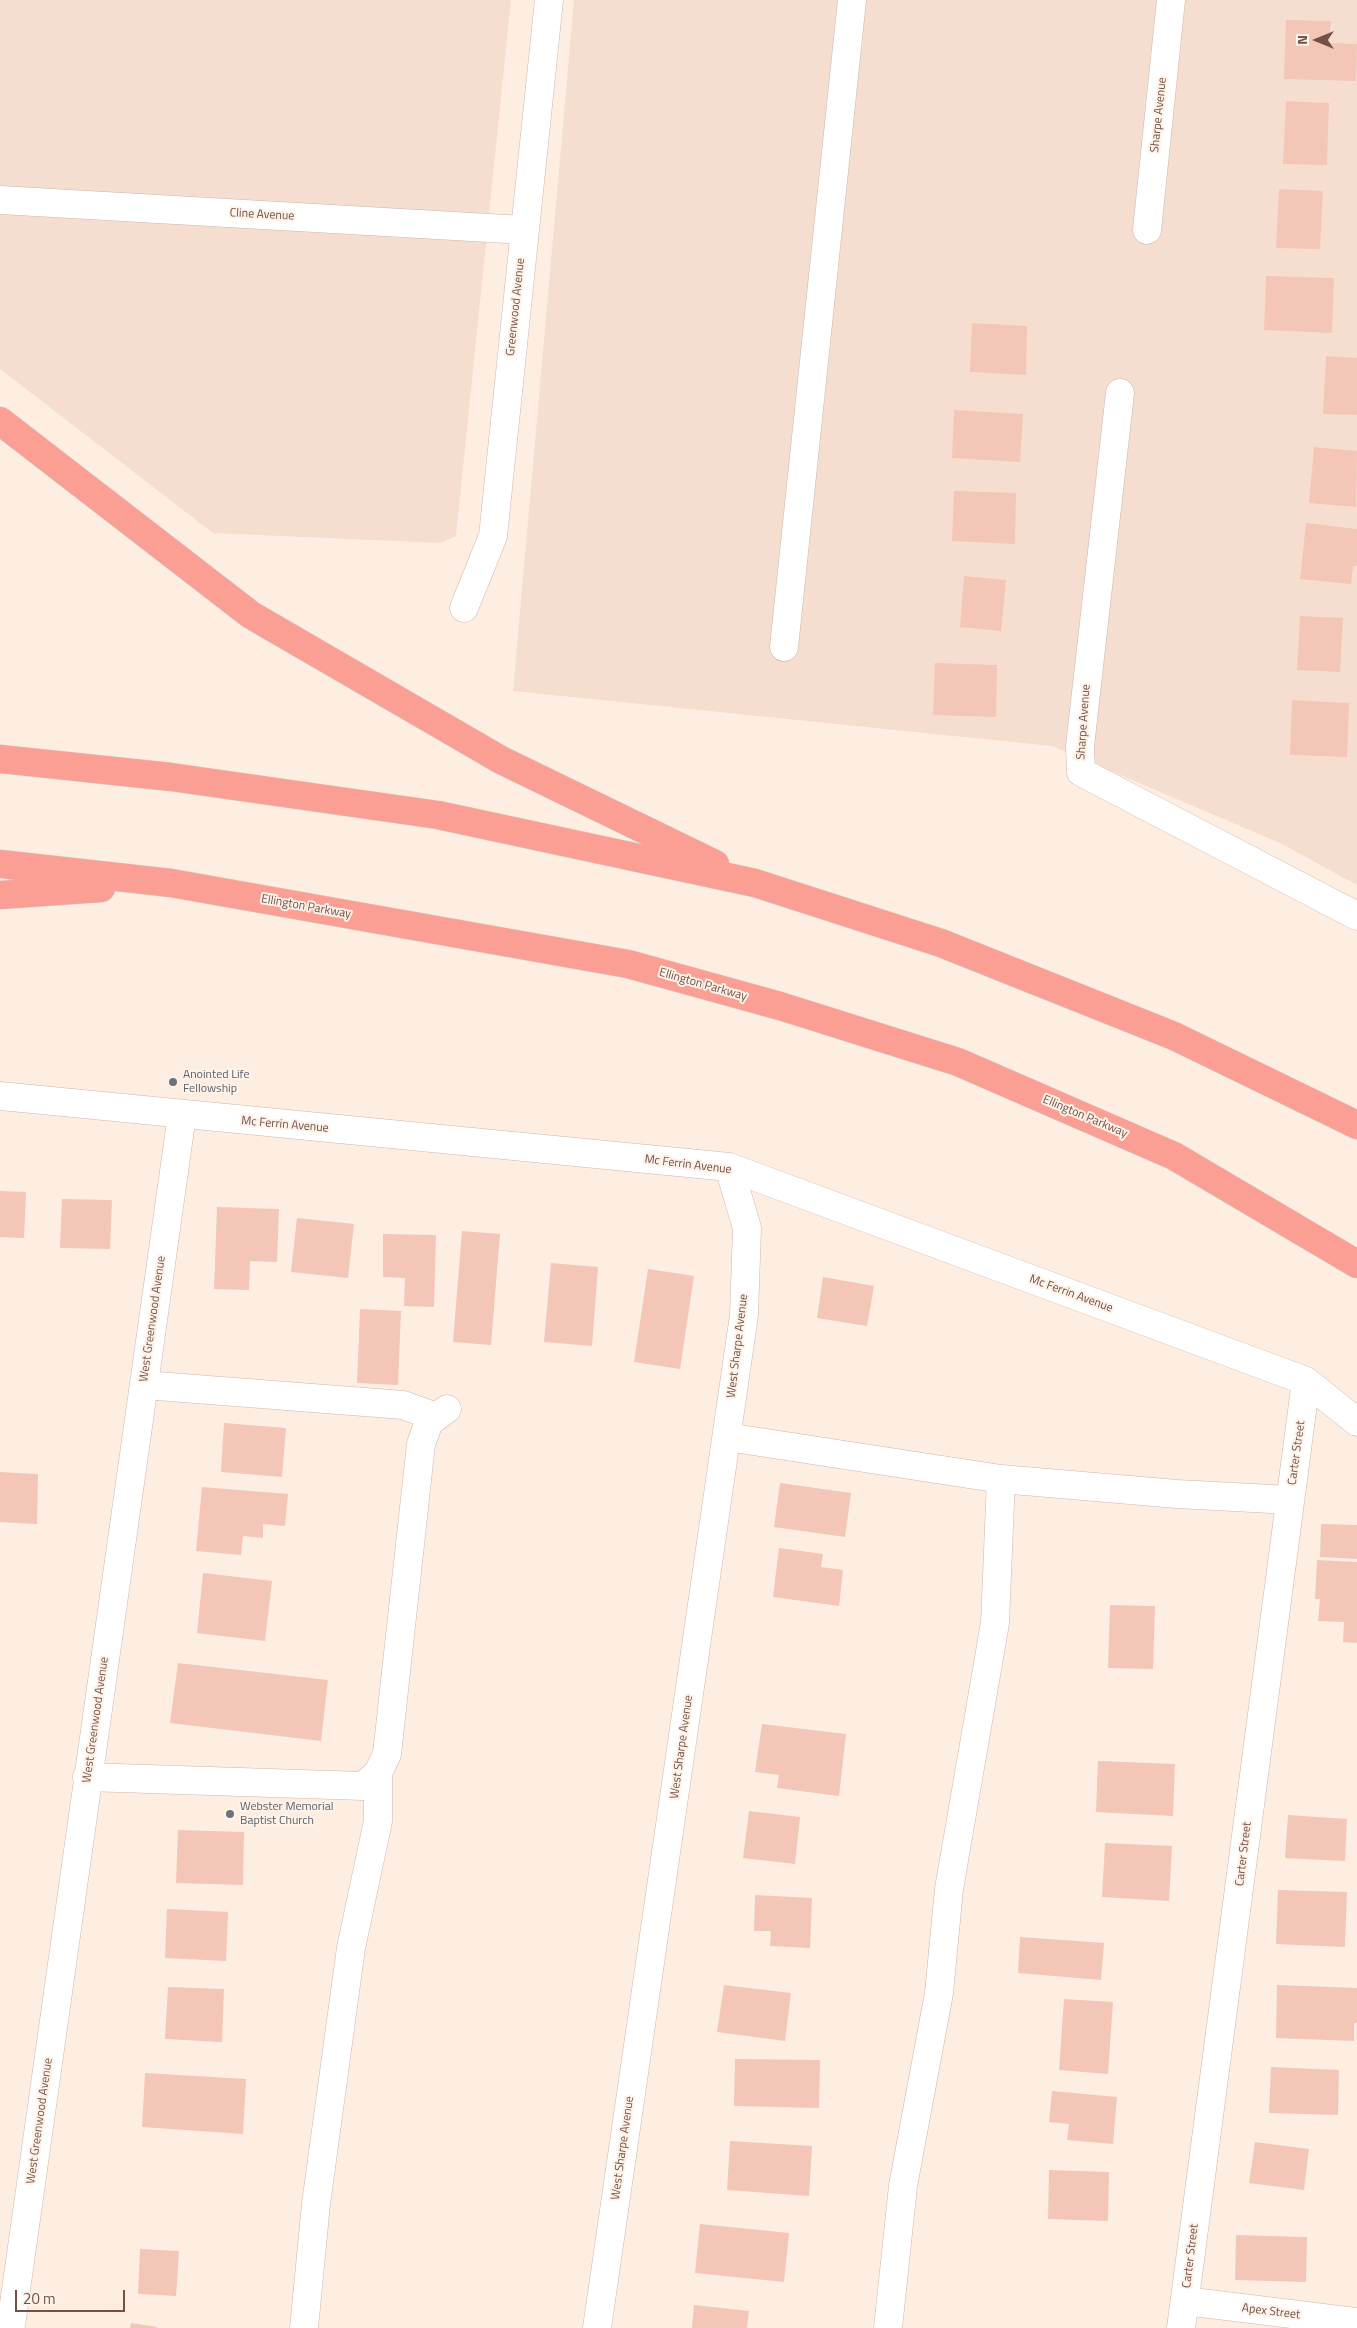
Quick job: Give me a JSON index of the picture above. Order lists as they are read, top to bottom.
{
  "streets": {
    "highway": ["Ellington Parkway"],
    "street": [
      "Sharpe Avenue",
      "Cline Avenue",
      "Greenwood Avenue",
      "Mc Ferrin Avenue",
      "West Greenwood Avenue",
      "West Sharpe Avenue",
      "Carter Street",
      "Apex Street"
    ]
  },
  "crossings": [
    ["Cline Avenue", "Greenwood Avenue"],
    ["Mc Ferrin Avenue", "West Greenwood Avenue"],
    ["Mc Ferrin Avenue", "West Sharpe Avenue"],
    ["Mc Ferrin Avenue", "Carter Street"],
    ["Carter Street", "Apex Street"]
  ],
  "places": ["Anointed Life Fellowship", "Webster Memorial Baptist Church"],
  "scale_bar": "20 m",
  "north": "left"
}
